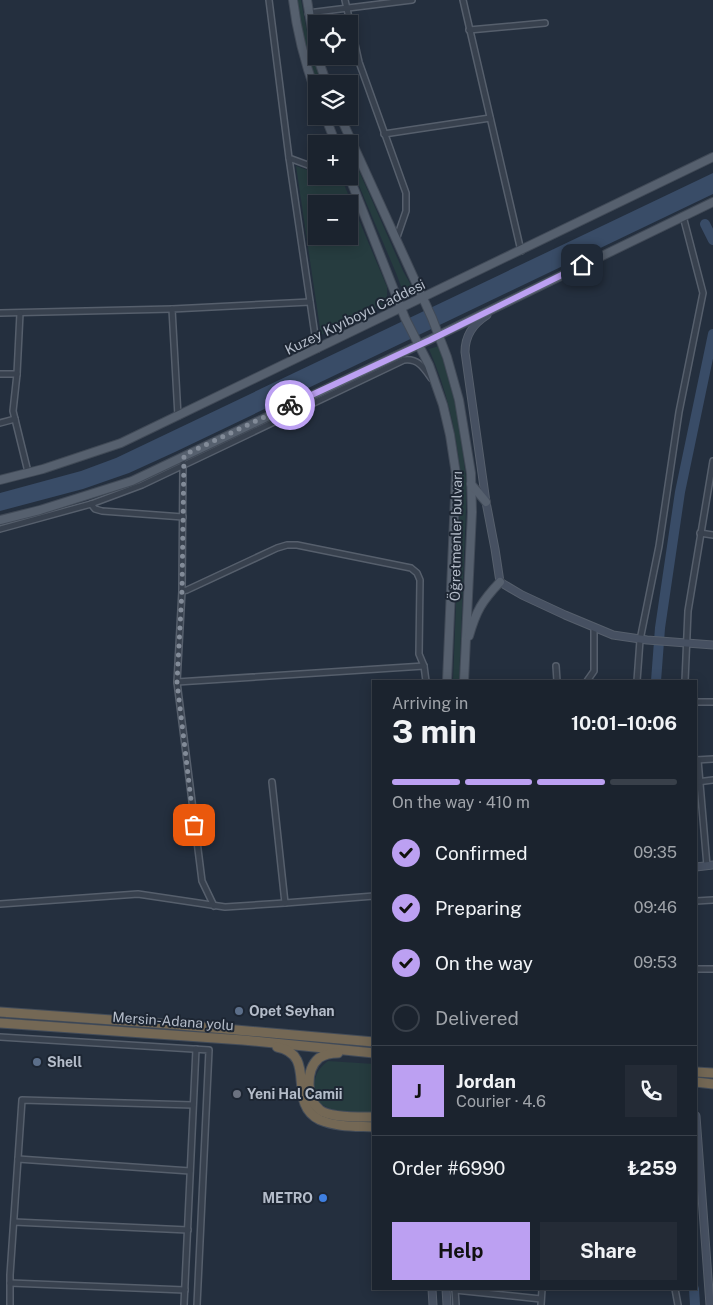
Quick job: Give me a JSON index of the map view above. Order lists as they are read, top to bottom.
{
  "streets": {
    "highway": ["Mersin-Adana yolu"],
    "main road": ["Kuzey Kıyıboyu Caddesi", "Öğretmenler bulvarı"]
  },
  "crossings": [
    ["Kuzey Kıyıboyu Caddesi", "Öğretmenler bulvarı"]
  ],
  "places": [
    "Opet Seyhan",
    "Shell",
    "Yeni Hal Camii",
    "METRO"
  ],
  "page": {
    "map_buttons": ["+", "−"],
    "heading": ["3 min", "Arriving in", "10:01–10:06"],
    "panel": [
      "Jordan",
      "Courier · 4.6",
      "Order #6990",
      "₺259"
    ],
    "bar": "On the way · 410 m",
    "list": [
      ["Confirmed", "09:35"],
      ["Preparing", "09:46"],
      ["On the way", "09:53"],
      "Delivered"
    ],
    "round": "J",
    "buttons": ["Help", "Share"]
  }
}
